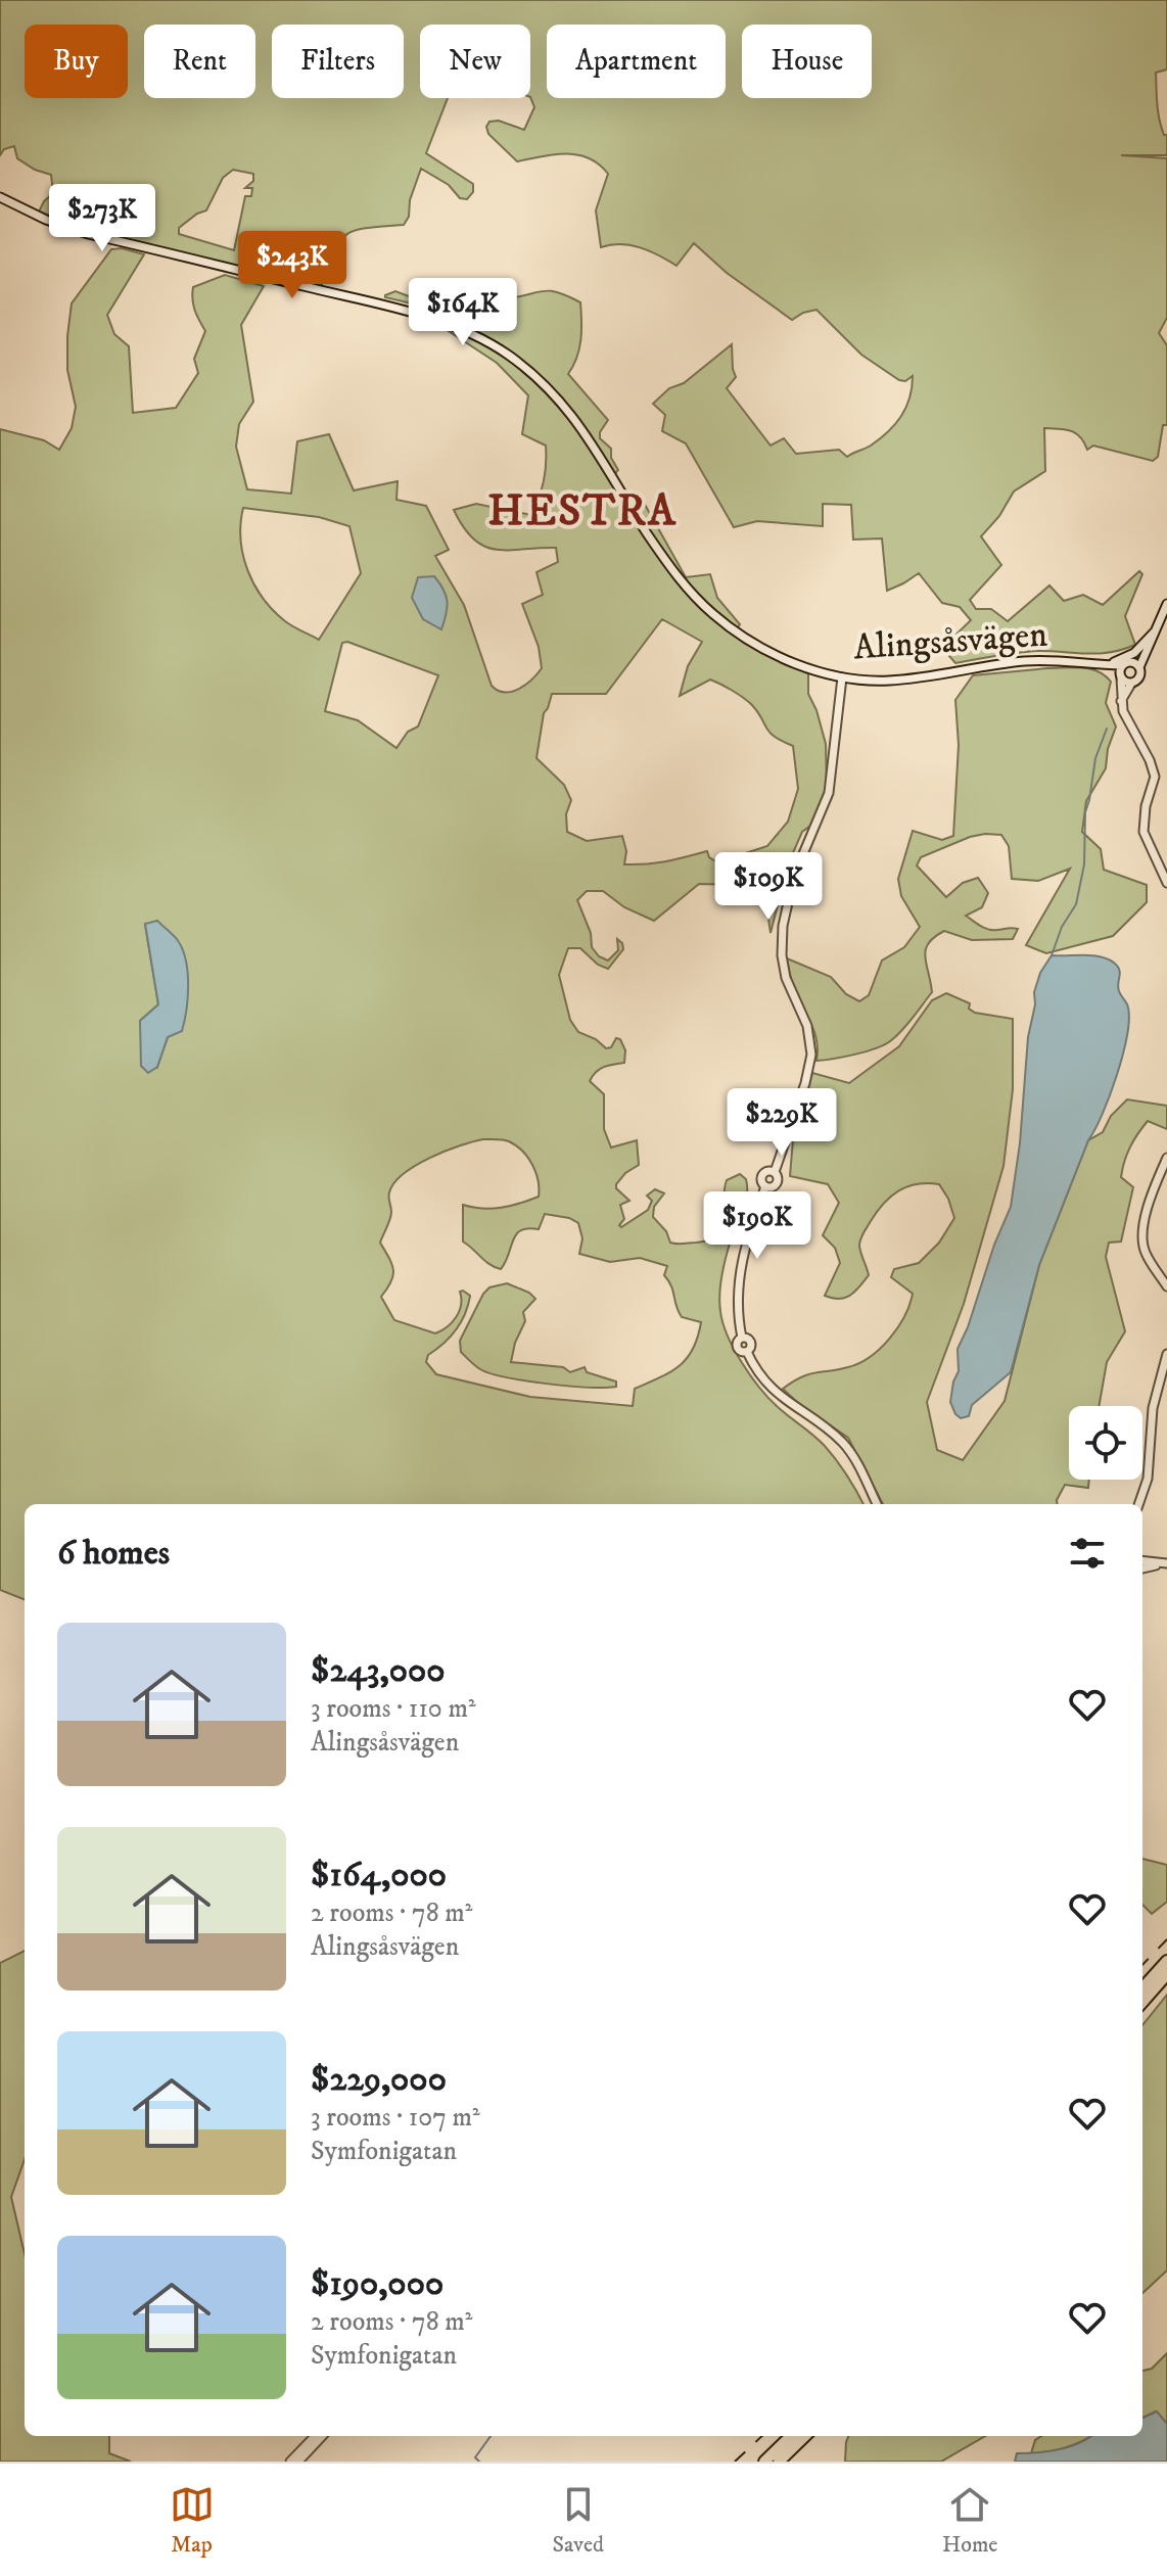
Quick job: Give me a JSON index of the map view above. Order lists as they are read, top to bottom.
{
  "streets": {
    "street": ["Alingsåsvägen"]
  },
  "districts": ["HESTRA"],
  "page": {
    "chip": [
      "Buy",
      "Rent",
      "Filters",
      "New",
      "Apartment",
      "House"
    ],
    "price": [
      "$273K",
      "$243K",
      "$164K",
      "$109K",
      "$229K",
      "$190K"
    ],
    "heading": "6 homes",
    "list": [
      {
        "name": "$243,000",
        "note": "3 rooms · 110 m² · Alingsåsvägen"
      },
      {
        "name": "$164,000",
        "note": "2 rooms · 78 m² · Alingsåsvägen"
      },
      {
        "name": "$229,000",
        "note": "3 rooms · 107 m² · Symfonigatan"
      },
      {
        "name": "$190,000",
        "note": "2 rooms · 78 m² · Symfonigatan"
      }
    ],
    "tabs": ["Map", "Saved", "Home"]
  }
}
